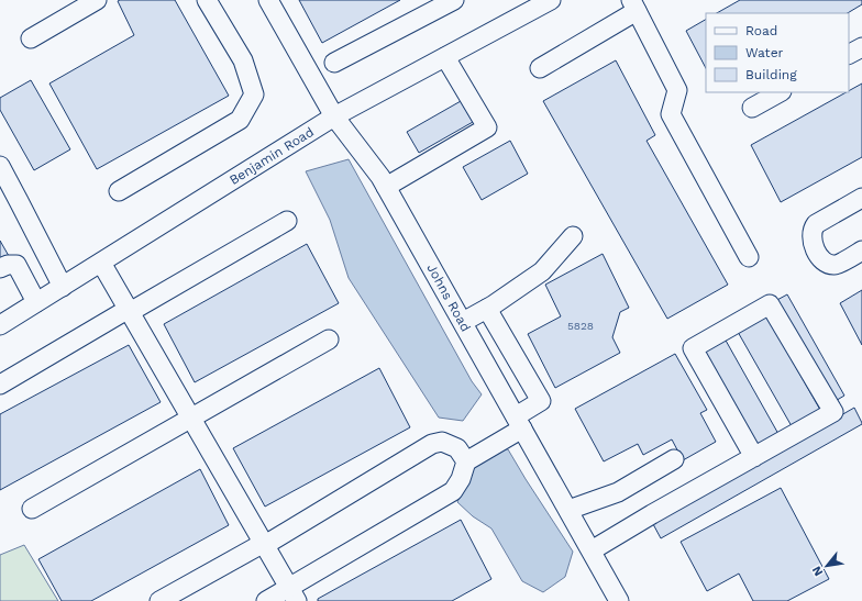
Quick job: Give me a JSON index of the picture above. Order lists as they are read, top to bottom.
{
  "streets": {
    "street": ["Benjamin Road", "Johns Road"]
  },
  "crossings": [
    ["Benjamin Road", "Johns Road"]
  ],
  "house_numbers": ["5828"],
  "legend": ["Road", "Water", "Building"],
  "north": "bottom left"
}
